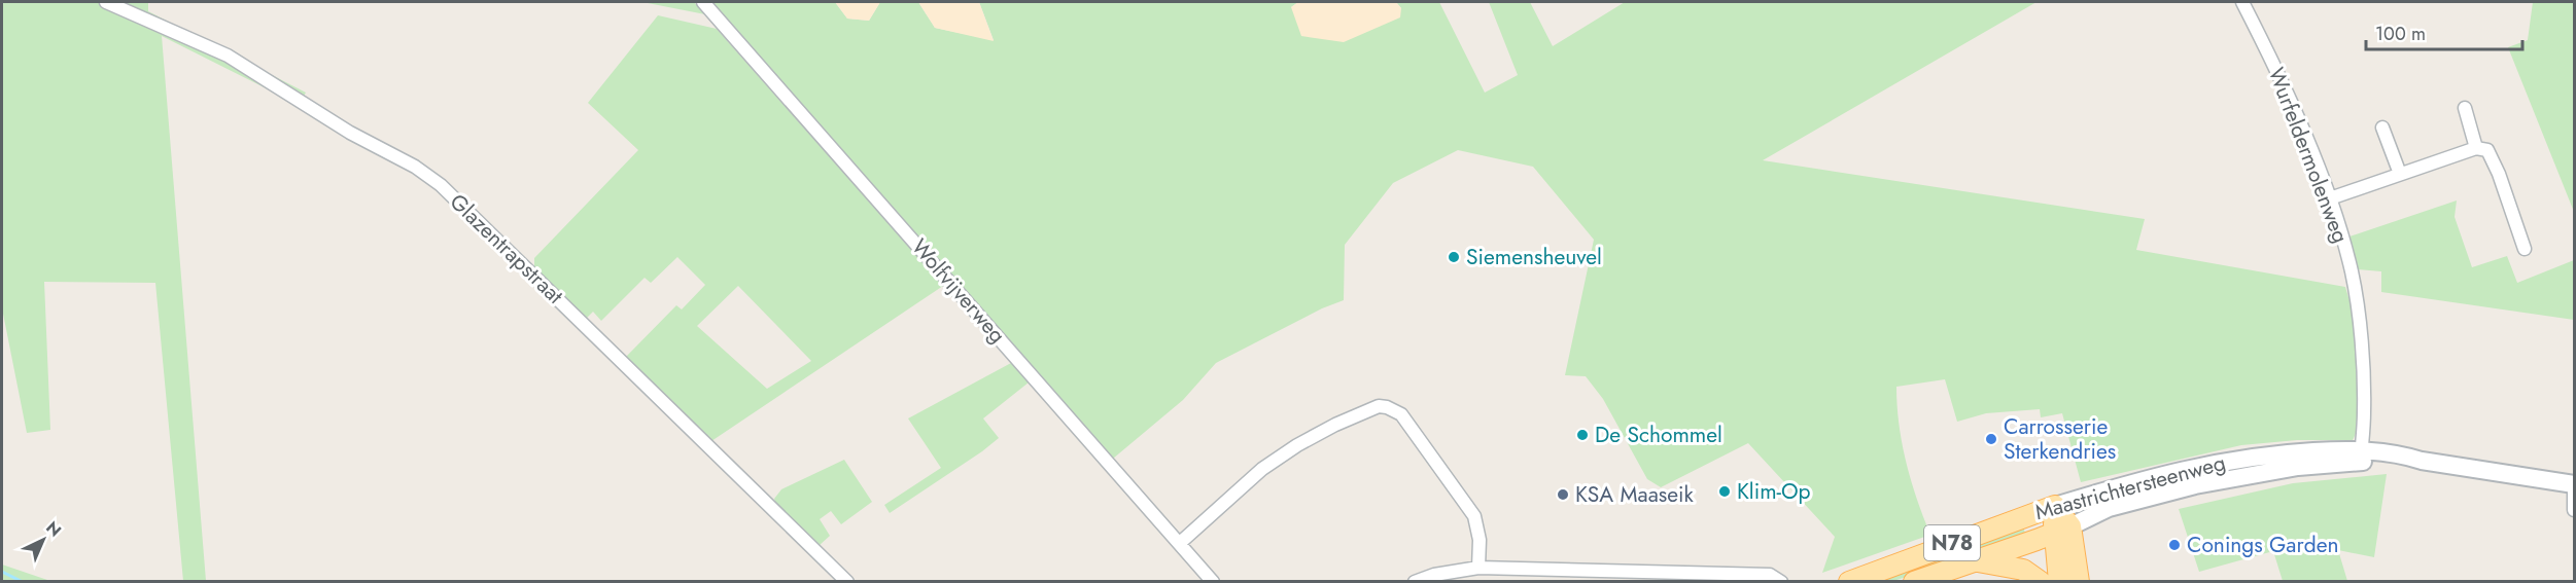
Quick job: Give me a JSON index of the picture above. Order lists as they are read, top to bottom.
{
  "streets": {
    "main road": ["Maastrichtersteenweg", "N78"],
    "street": ["Wurfeldermolenweg", "Glazentrapstraat", "Wolfvijverweg"]
  },
  "crossings": [
    ["Wurfeldermolenweg", "Maastrichtersteenweg"]
  ],
  "places": [
    "Siemensheuvel",
    "De Schommel",
    "Carrosserie Sterkendries",
    "Klim-Op",
    "KSA Maaseik",
    "Conings Garden"
  ],
  "scale_bar": "100 m",
  "north": "top right"
}
